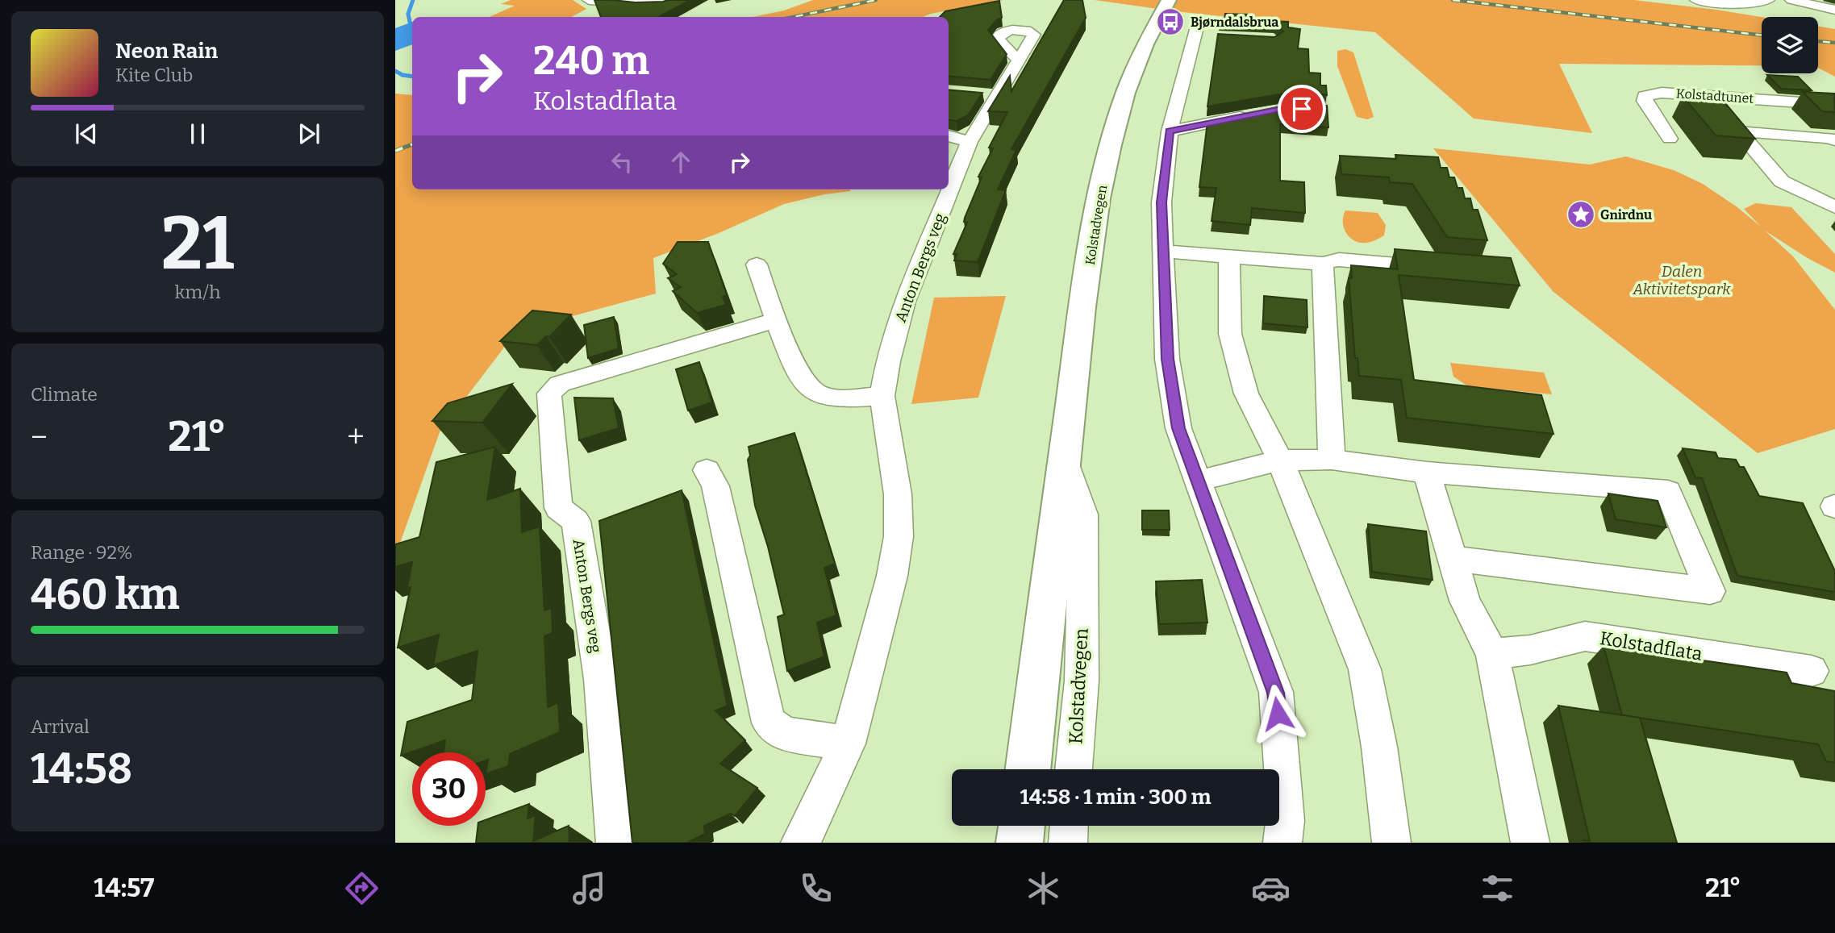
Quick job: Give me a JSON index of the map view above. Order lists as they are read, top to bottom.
{
  "streets": {
    "main road": ["Kolstadvegen"],
    "street": ["Kolstadtunet", "Anton Bergs veg", "Kolstadflata"]
  },
  "parks": ["Dalen Aktivitetspark"],
  "places": {
    "bus stop": ["Bjørndalsbrua"],
    "place": ["Gnirdnu"]
  },
  "page": {
    "turn": ["240 m", "Kolstadflata"],
    "song": ["Neon Rain", "Kite Club"],
    "tile": [
      ["21", "km/h"],
      "Climate",
      ["Range · 92%", "460 km"],
      ["Arrival", "14:58"]
    ],
    "heat": ["−", "21°", "+"],
    "limit": "30",
    "trip": "14:58 · 1 min · 300 m",
    "tabs": ["14:57", "21°"]
  }
}
